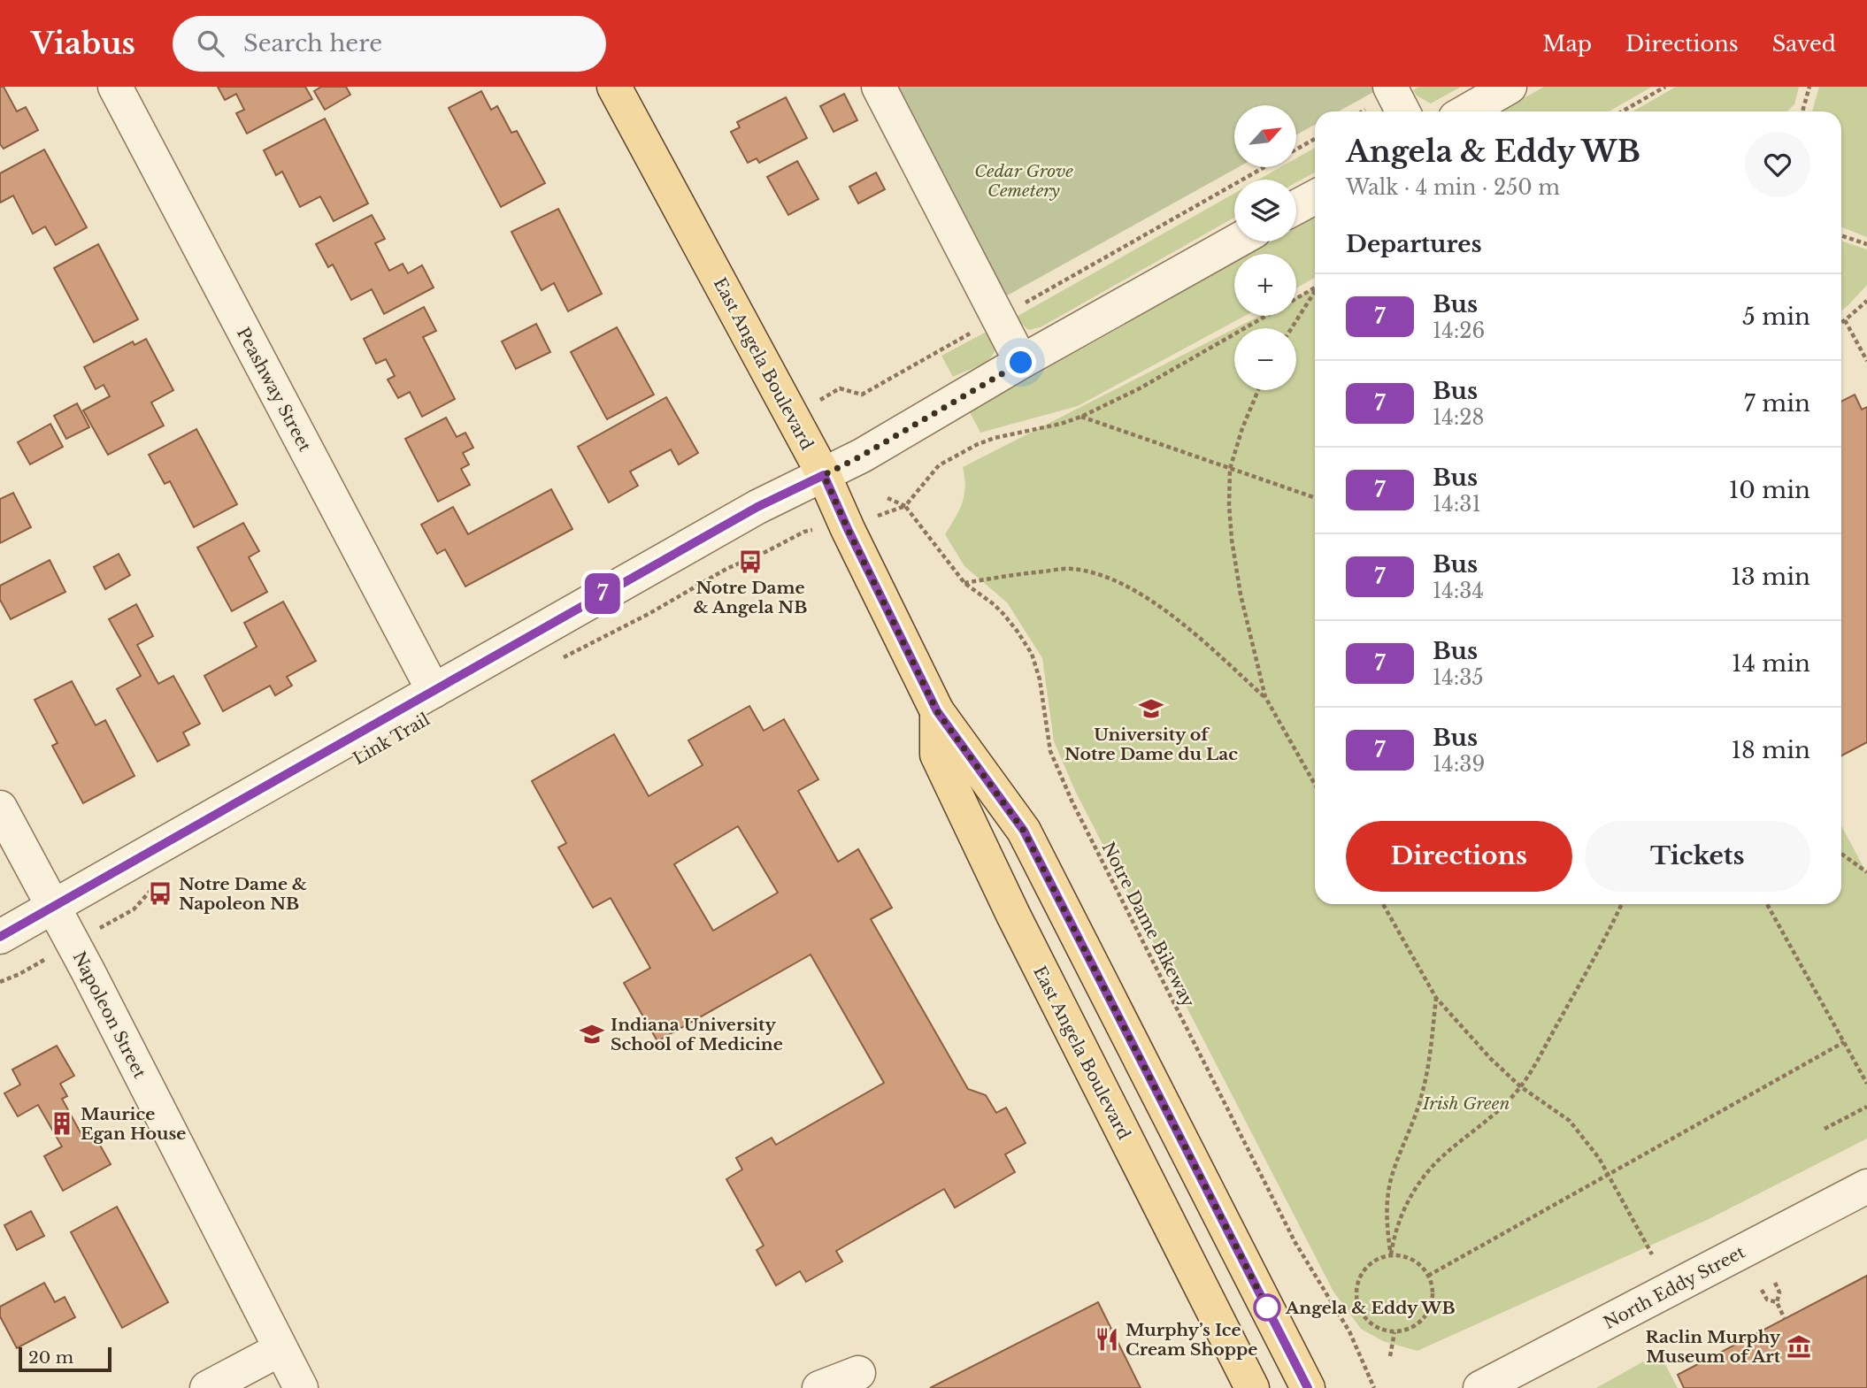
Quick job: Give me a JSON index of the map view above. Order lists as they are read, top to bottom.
{
  "streets": {
    "main road": ["East Angela Boulevard"],
    "street": ["Peashway Street", "Napoleon Street", "North Eddy Street"],
    "path": ["Notre Dame Bikeway"]
  },
  "parks": ["Cedar Grove Cemetery", "Irish Green"],
  "places": {
    "bus stop": ["Notre Dame & Angela NB", "Notre Dame & Napoleon NB"],
    "school or university": ["University of Notre Dame du Lac", "Indiana University School of Medicine"],
    "building": ["Maurice Egan House"],
    "other": ["Angela & Eddy WB"],
    "restaurant": ["Murphy’s Ice Cream Shoppe"],
    "museum": ["Raclin Murphy Museum of Art"]
  },
  "lines": ["bus line 7"],
  "scale_bar": "20 m",
  "north": "top right",
  "page": {
    "header": "Viabus",
    "search": "Search here",
    "nav": ["Map", "Directions", "Saved"],
    "on_map": "7",
    "map_buttons": ["+", "−"],
    "heading": [
      ["Angela & Eddy WB", "Walk · 4 min · 250 m"],
      "Departures"
    ],
    "list": [
      {
        "mark": "7",
        "name": "Bus",
        "note": "14:26",
        "value": "5 min"
      },
      {
        "mark": "7",
        "name": "Bus",
        "note": "14:28",
        "value": "7 min"
      },
      {
        "mark": "7",
        "name": "Bus",
        "note": "14:31",
        "value": "10 min"
      },
      {
        "mark": "7",
        "name": "Bus",
        "note": "14:34",
        "value": "13 min"
      },
      {
        "mark": "7",
        "name": "Bus",
        "note": "14:35",
        "value": "14 min"
      },
      {
        "mark": "7",
        "name": "Bus",
        "note": "14:39",
        "value": "18 min"
      }
    ],
    "buttons": ["Directions", "Tickets"],
    "scale": "20 m"
  }
}
